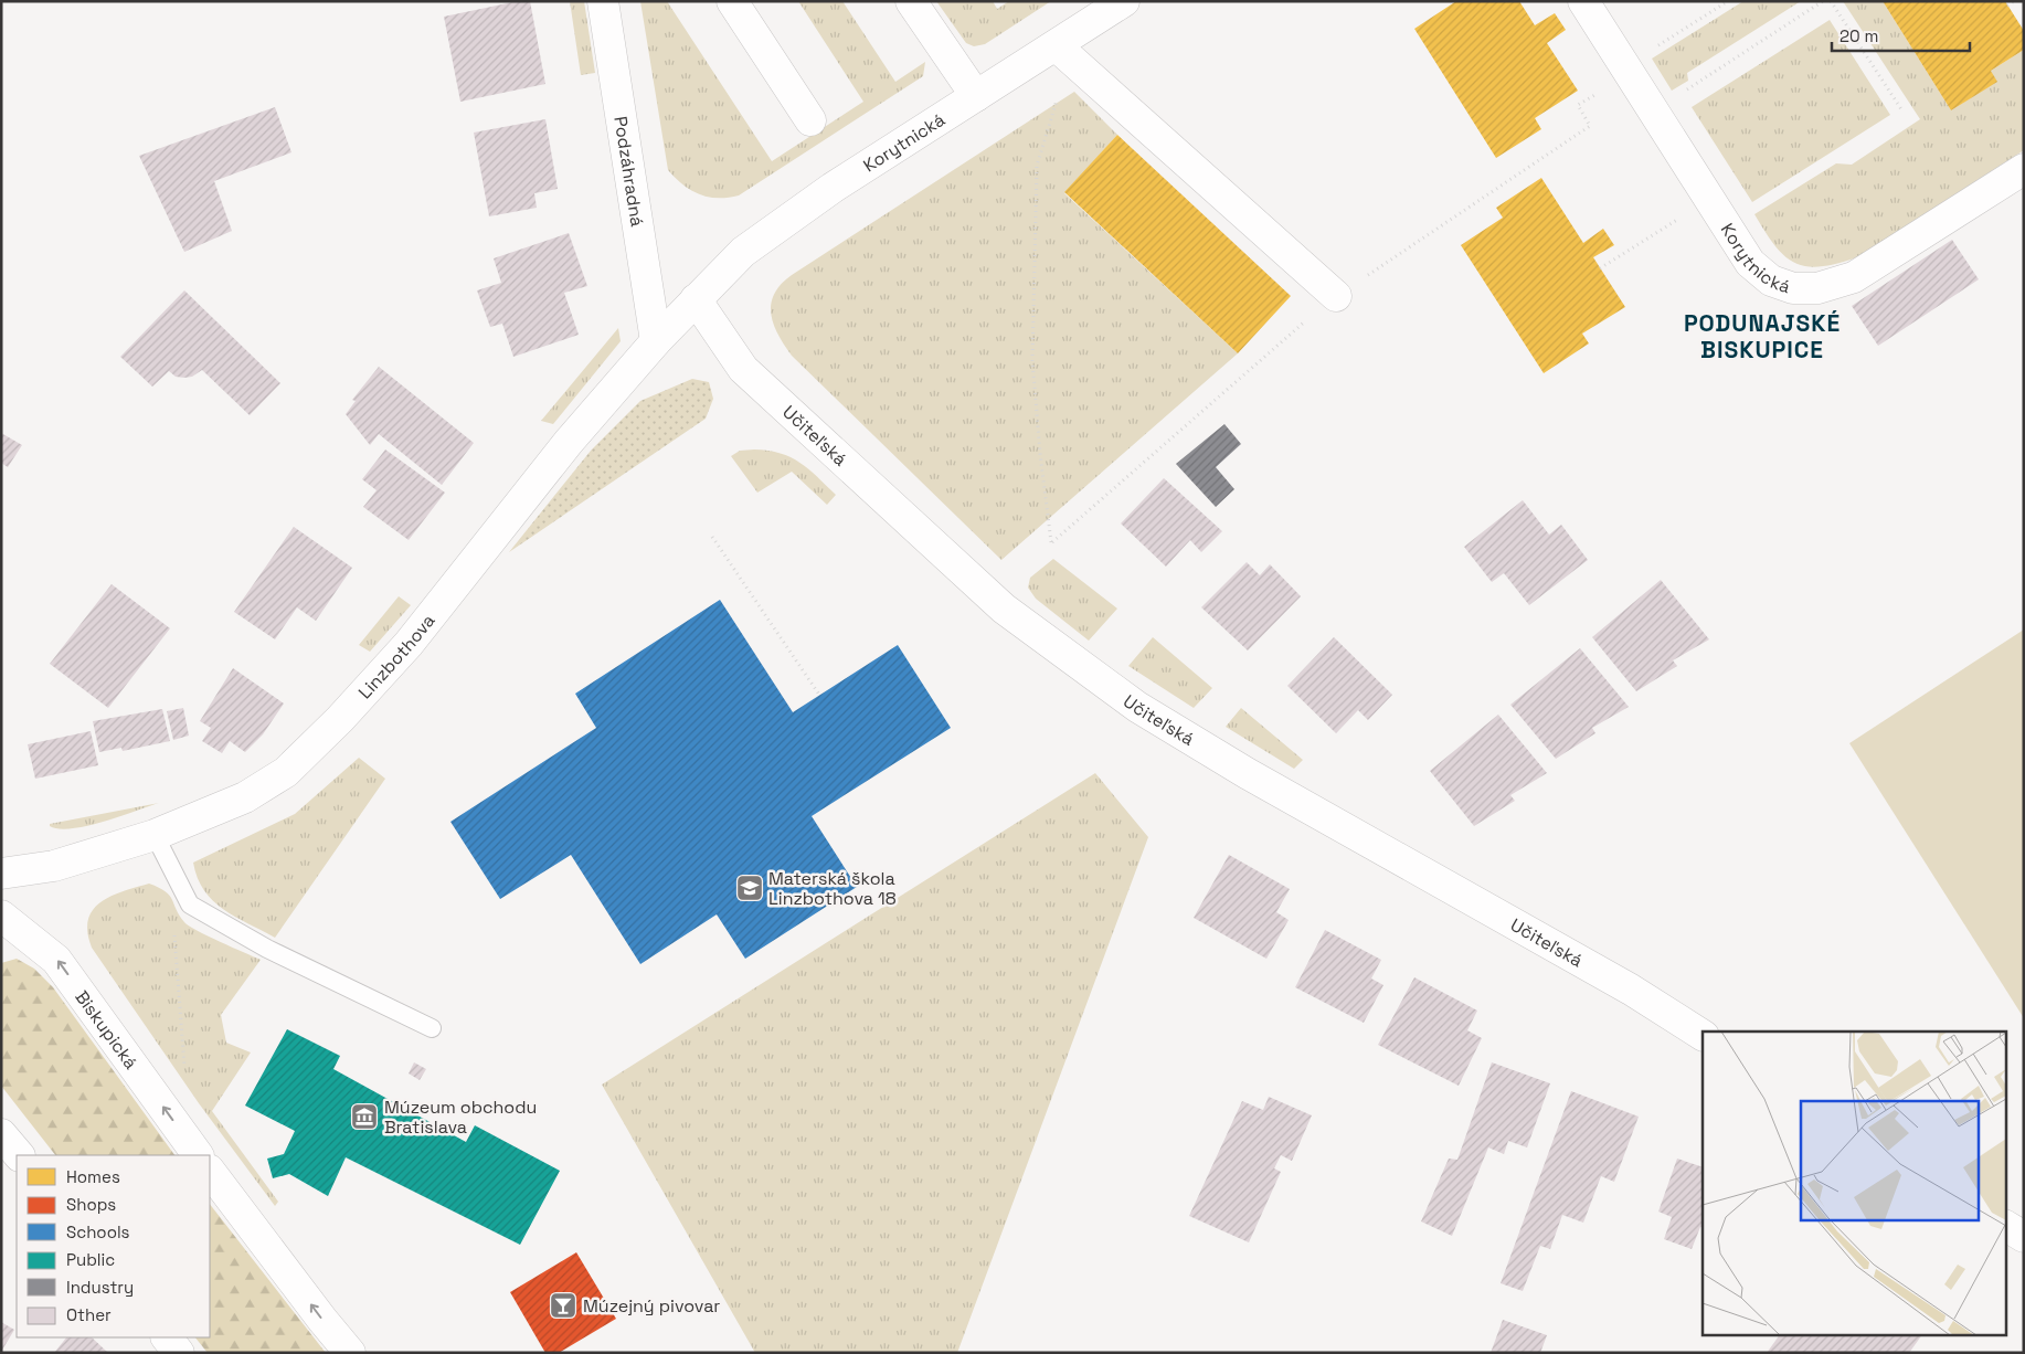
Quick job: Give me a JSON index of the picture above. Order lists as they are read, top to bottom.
{
  "streets": {
    "street": [
      "Korytnická",
      "Podzáhradná",
      "Učiteľská",
      "Linzbothova",
      "Biskupická"
    ]
  },
  "crossings": [
    ["Korytnická", "Učiteľská"],
    ["Korytnická", "Linzbothova"],
    ["Podzáhradná", "Linzbothova"],
    ["Učiteľská", "Linzbothova"]
  ],
  "one_way": ["Biskupická"],
  "districts": ["PODUNAJSKÉ BISKUPICE"],
  "places": {
    "school or university": ["Materská škola Linzbothova 18"],
    "museum": ["Múzeum obchodu Bratislava"],
    "bar": ["Múzejný pivovar"]
  },
  "legend": [
    "Homes",
    "Shops",
    "Schools",
    "Public",
    "Industry",
    "Other"
  ],
  "scale_bar": "20 m"
}
